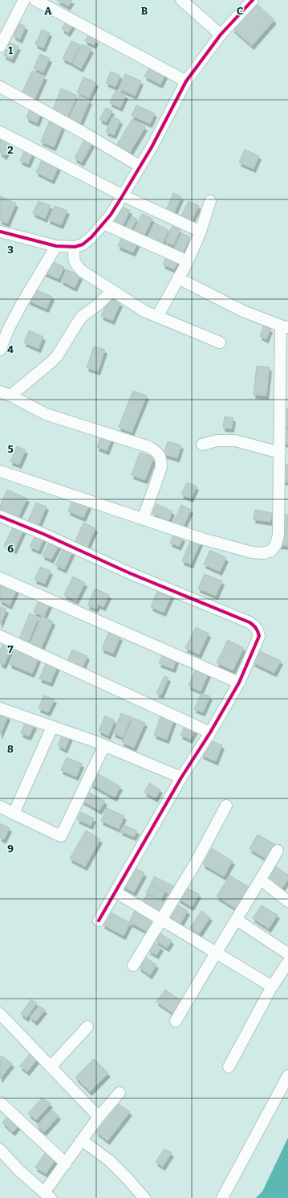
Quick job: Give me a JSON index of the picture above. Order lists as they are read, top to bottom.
{
  "grid": {
    "columns": ["A", "B", "C"],
    "rows": [
      "1",
      "2",
      "3",
      "4",
      "5",
      "6",
      "7",
      "8",
      "9"
    ]
  }
}
